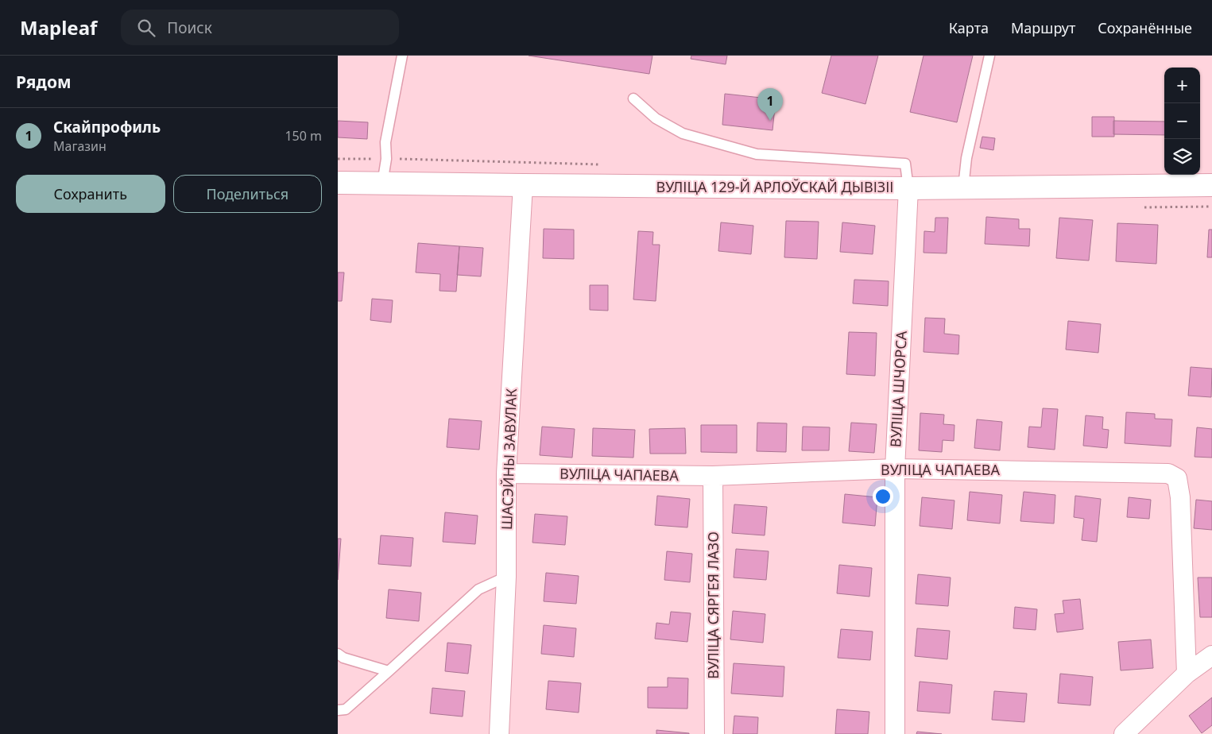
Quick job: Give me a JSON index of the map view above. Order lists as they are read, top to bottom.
{
  "streets": {
    "main road": ["ВУЛІЦА 129-Й АРЛОЎСКАЙ ДЫВІЗІІ"],
    "street": [
      "ВУЛІЦА ШЧОРСА",
      "ШАСЭЙНЫ ЗАВУЛАК",
      "ВУЛІЦА ЧАПАЕВА",
      "ВУЛІЦА СЯРГЕЯ ЛАЗО"
    ]
  },
  "crossings": [
    ["ВУЛІЦА 129-Й АРЛОЎСКАЙ ДЫВІЗІІ", "ВУЛІЦА ШЧОРСА"],
    ["ВУЛІЦА 129-Й АРЛОЎСКАЙ ДЫВІЗІІ", "ШАСЭЙНЫ ЗАВУЛАК"],
    ["ВУЛІЦА ШЧОРСА", "ВУЛІЦА ЧАПАЕВА"],
    ["ШАСЭЙНЫ ЗАВУЛАК", "ВУЛІЦА ЧАПАЕВА"],
    ["ВУЛІЦА ЧАПАЕВА", "ВУЛІЦА СЯРГЕЯ ЛАЗО"]
  ],
  "page": {
    "header": "Mapleaf",
    "search": "Поиск",
    "nav": ["Карта", "Маршрут", "Сохранённые"],
    "heading": "Рядом",
    "map_buttons": ["+", "−"],
    "pins": "1",
    "list": [
      {
        "mark": "1",
        "name": "Скайпрофиль",
        "note": "Магазин",
        "value": "150 m"
      }
    ],
    "buttons": ["Сохранить", "Поделиться"]
  }
}
